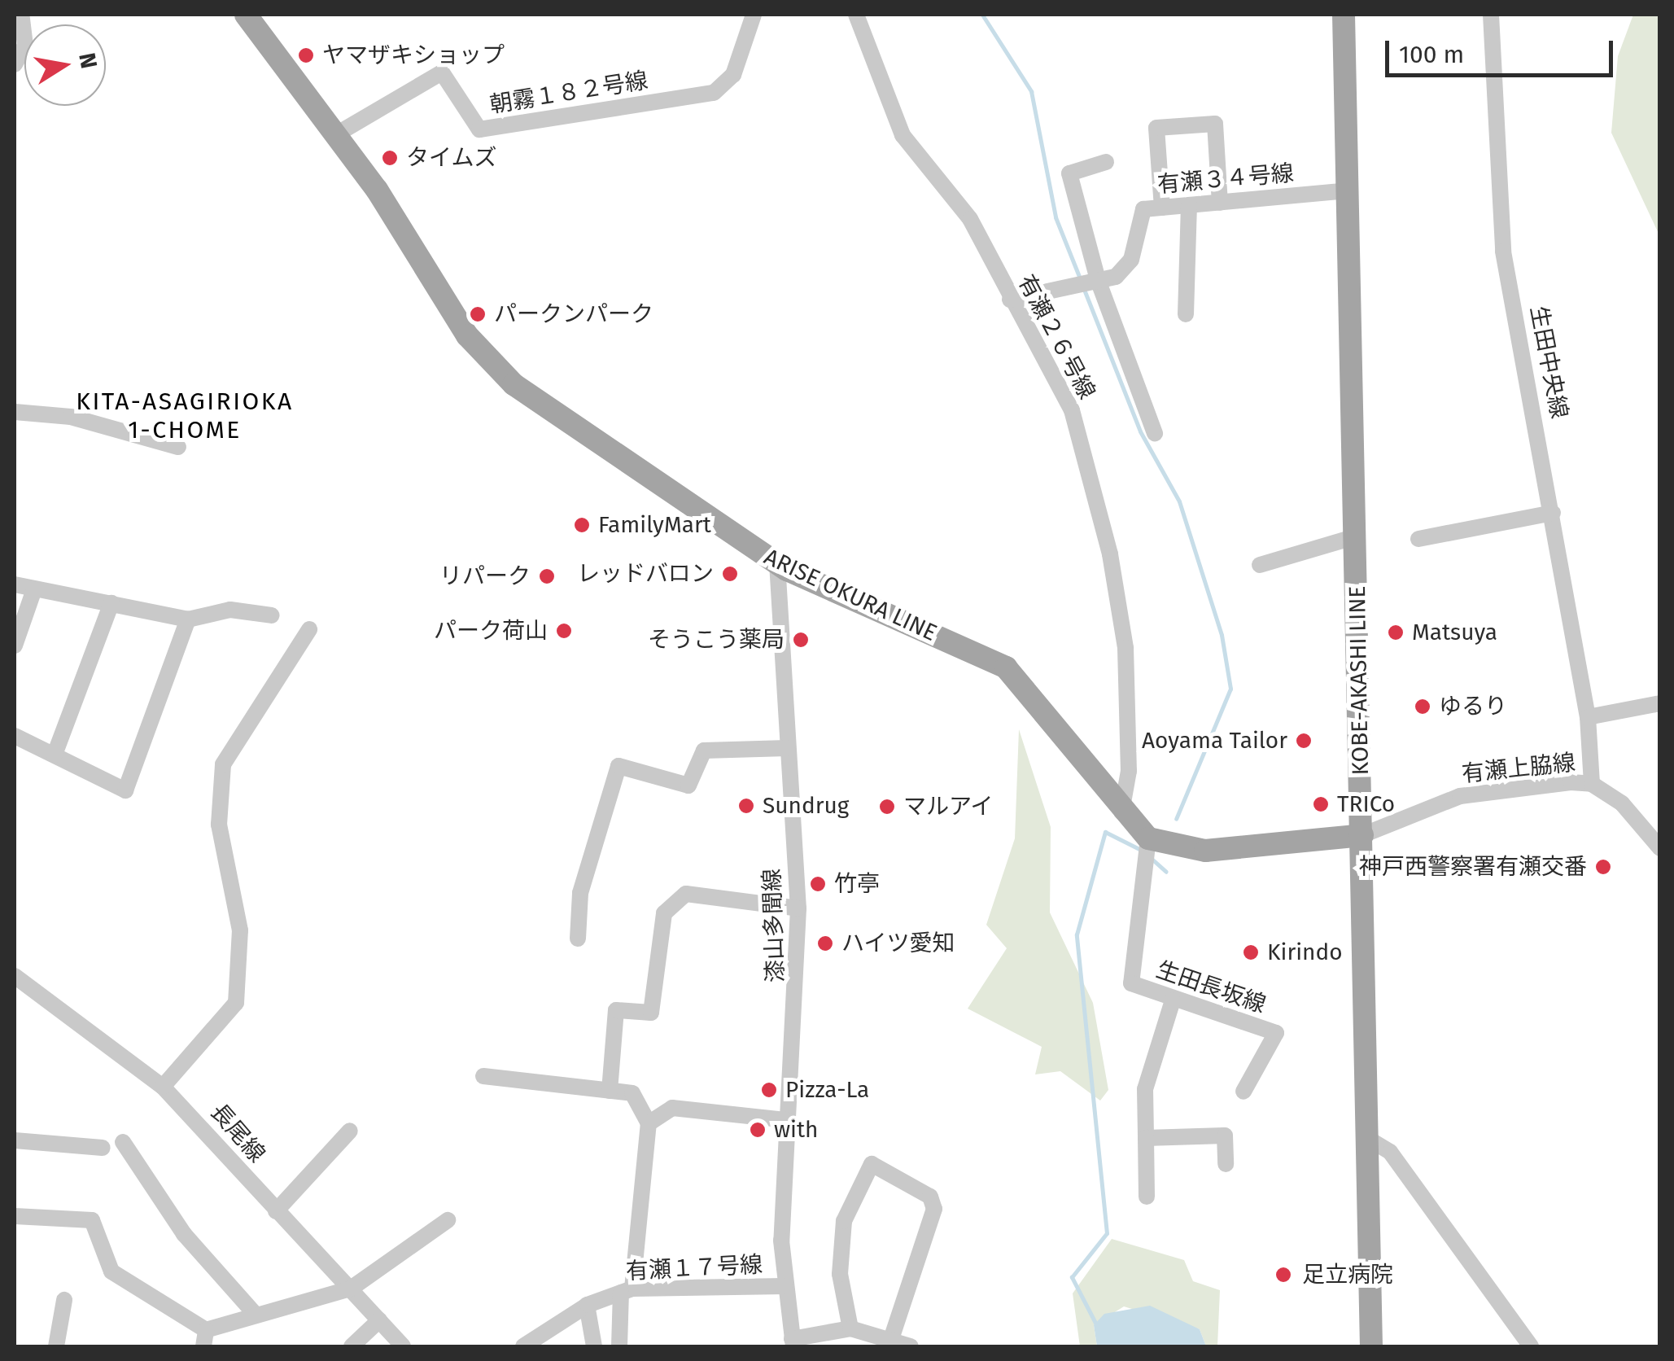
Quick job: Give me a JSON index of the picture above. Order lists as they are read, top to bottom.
{
  "streets": {
    "main road": ["ARISE OKURA LINE", "KOBE-AKASHI LINE"],
    "street": [
      "朝霧１８２号線",
      "有瀬３４号線",
      "有瀬２６号線",
      "生田中央線",
      "有瀬上脇線",
      "漆山多聞線",
      "生田長坂線",
      "長尾線",
      "有瀬１７号線"
    ]
  },
  "crossings": [
    ["朝霧１８２号線", "ARISE OKURA LINE"],
    ["有瀬３４号線", "有瀬２６号線"],
    ["有瀬３４号線", "KOBE-AKASHI LINE"],
    ["有瀬２６号線", "ARISE OKURA LINE"],
    ["生田中央線", "有瀬上脇線"],
    ["ARISE OKURA LINE", "漆山多聞線"],
    ["ARISE OKURA LINE", "生田長坂線"],
    ["KOBE-AKASHI LINE", "有瀬上脇線"],
    ["漆山多聞線", "有瀬１７号線"]
  ],
  "districts": ["KITA-ASAGIRIOKA 1-CHOME"],
  "places": [
    "ヤマザキショップ",
    "タイムズ",
    "パークンパーク",
    "FamilyMart",
    "レッドバロン",
    "リパーク",
    "パーク荷山",
    "Matsuya",
    "そうこう薬局",
    "ゆるり",
    "Aoyama Tailor",
    "TRICo",
    "Sundrug",
    "マルアイ",
    "神戸西警察署有瀬交番",
    "竹亭",
    "ハイツ愛知",
    "Kirindo",
    "Pizza-La",
    "with",
    "足立病院"
  ],
  "scale_bar": "100 m",
  "north": "right"
}
